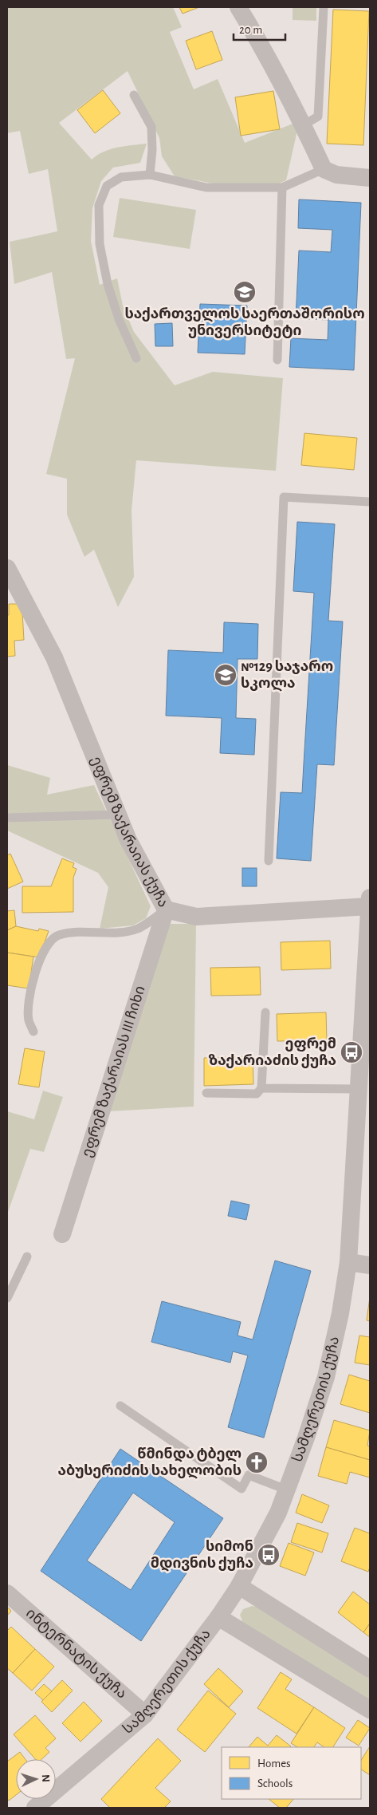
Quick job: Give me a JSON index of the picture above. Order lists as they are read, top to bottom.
{
  "streets": {
    "street": [
      "ეფრემ ზაქარაიას ქუჩა",
      "ეფრემ ზაქარაიას III ჩიხი",
      "სამღერეთის ქუჩა",
      "ინტერნატის ქუჩა"
    ]
  },
  "crossings": [
    ["ეფრემ ზაქარაიას ქუჩა", "ეფრემ ზაქარაიას III ჩიხი"],
    ["ეფრემ ზაქარაიას ქუჩა", "სამღერეთის ქუჩა"],
    ["სამღერეთის ქუჩა", "ინტერნატის ქუჩა"]
  ],
  "places": {
    "school or university": ["საქართველოს საერთაშორისო უნივერსიტეტი", "№129 საჯარო სკოლა"],
    "bus stop": ["ეფრემ ზაქარიაძის ქუჩა", "სიმონ მდივნის ქუჩა"],
    "church": ["წმინდა ტბელ აბუსერიძის სახელობის"]
  },
  "legend": ["Homes", "Schools"],
  "scale_bar": "20 m",
  "north": "right"
}
